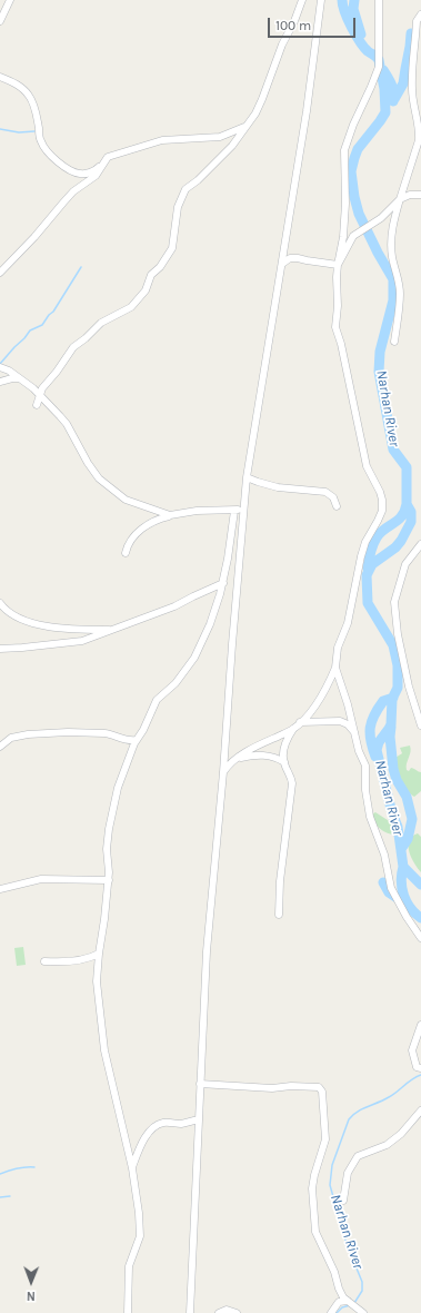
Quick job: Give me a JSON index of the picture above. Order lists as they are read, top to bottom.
{
  "water": ["Narhan River"],
  "scale_bar": "100 m",
  "north": "bottom"
}
